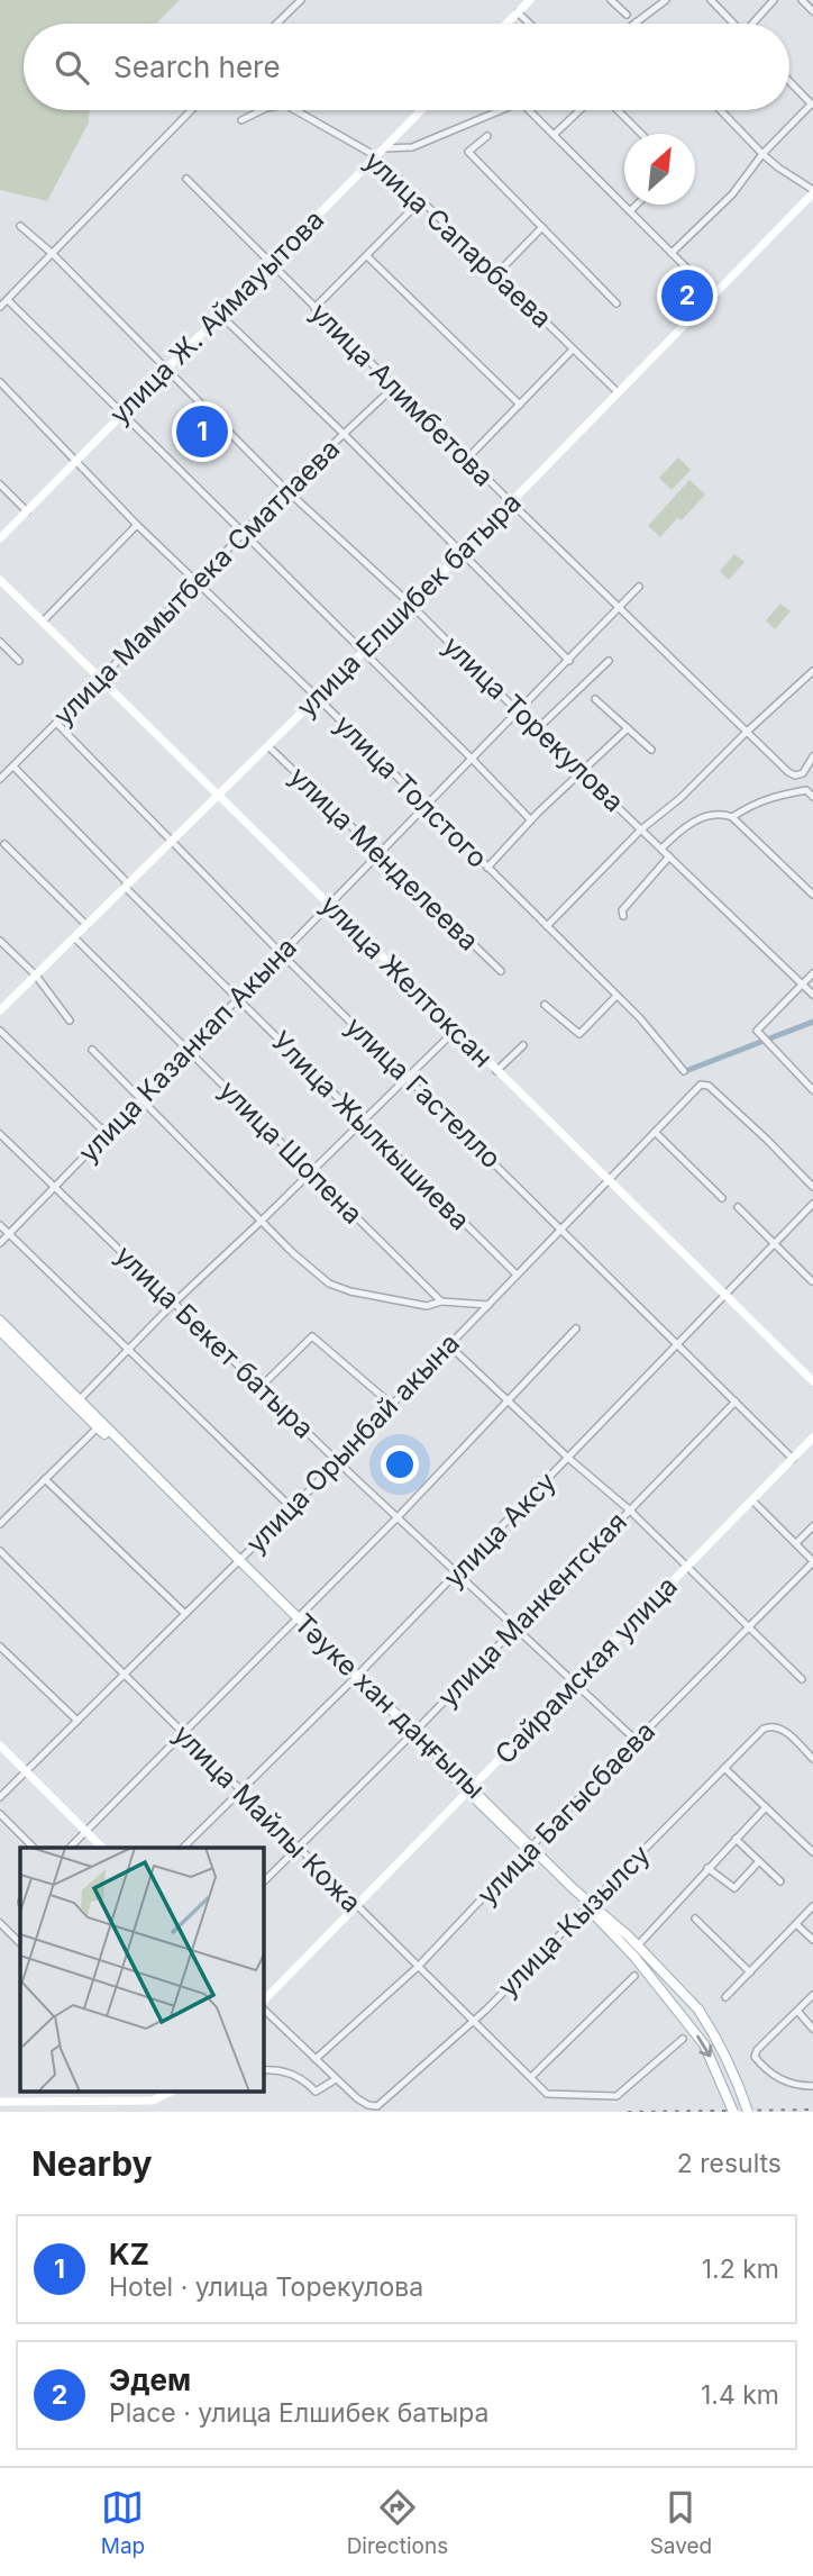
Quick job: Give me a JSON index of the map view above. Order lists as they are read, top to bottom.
{
  "streets": {
    "main road": [
      "улица Ж. Аймауытова",
      "улица Елшибек батыра",
      "улица Желтоксан",
      "Сайрамская улица",
      "Тәуке хан даңғылы"
    ],
    "street": [
      "улица Сапарбаева",
      "улица Алимбетова",
      "улица Мамытбека Сматлаева",
      "улица Торекулова",
      "улица Толстого",
      "улица Менделеева",
      "улица Казанкап Акына",
      "улица Гастелло",
      "Улица Жылкышиева",
      "улица Шопена",
      "улица Бекет батыра",
      "улица Орынбай акына",
      "улица Аксу",
      "улица Манкентская",
      "улица Багысбаева",
      "улица Майлы Кожа",
      "улица Кызылсу"
    ]
  },
  "crossings": [
    ["улица Сапарбаева", "улица Ж. Аймауытова"],
    ["улица Сапарбаева", "улица Елшибек батыра"],
    ["улица Ж. Аймауытова", "улица Алимбетова"],
    ["улица Ж. Аймауытова", "улица Торекулова"],
    ["улица Ж. Аймауытова", "улица Толстого"],
    ["улица Алимбетова", "улица Мамытбека Сматлаева"],
    ["улица Алимбетова", "улица Елшибек батыра"],
    ["улица Алимбетова", "улица Казанкап Акына"],
    ["улица Мамытбека Сматлаева", "улица Торекулова"],
    ["улица Мамытбека Сматлаева", "улица Толстого"],
    ["улица Мамытбека Сматлаева", "улица Желтоксан"],
    ["улица Мамытбека Сматлаева", "улица Гастелло"],
    ["улица Елшибек батыра", "улица Торекулова"],
    ["улица Елшибек батыра", "улица Толстого"],
    ["улица Елшибек батыра", "улица Менделеева"],
    ["улица Елшибек батыра", "улица Желтоксан"],
    ["улица Елшибек батыра", "улица Гастелло"],
    ["улица Елшибек батыра", "Улица Жылкышиева"],
    ["улица Елшибек батыра", "улица Шопена"],
    ["улица Торекулова", "улица Казанкап Акына"],
    ["улица Толстого", "улица Казанкап Акына"],
    ["улица Менделеева", "улица Казанкап Акына"],
    ["улица Желтоксан", "улица Казанкап Акына"],
    ["улица Желтоксан", "улица Орынбай акына"],
    ["улица Желтоксан", "улица Аксу"],
    ["улица Казанкап Акына", "улица Гастелло"],
    ["улица Казанкап Акына", "Улица Жылкышиева"],
    ["улица Казанкап Акына", "улица Шопена"],
    ["улица Казанкап Акына", "улица Бекет батыра"],
    ["улица Гастелло", "улица Орынбай акына"],
    ["улица Гастелло", "улица Аксу"],
    ["улица Гастелло", "улица Манкентская"],
    ["улица Гастелло", "Сайрамская улица"],
    ["Улица Жылкышиева", "улица Орынбай акына"],
    ["улица Бекет батыра", "улица Орынбай акына"],
    ["улица Бекет батыра", "улица Аксу"],
    ["улица Бекет батыра", "улица Манкентская"],
    ["улица Бекет батыра", "Сайрамская улица"],
    ["улица Бекет батыра", "улица Багысбаева"],
    ["улица Орынбай акына", "Тәуке хан даңғылы"],
    ["улица Орынбай акына", "улица Майлы Кожа"],
    ["улица Аксу", "Тәуке хан даңғылы"],
    ["улица Аксу", "улица Майлы Кожа"],
    ["улица Манкентская", "Тәуке хан даңғылы"],
    ["улица Манкентская", "улица Майлы Кожа"],
    ["Сайрамская улица", "Тәуке хан даңғылы"],
    ["Сайрамская улица", "улица Майлы Кожа"],
    ["Тәуке хан даңғылы", "улица Багысбаева"],
    ["Тәуке хан даңғылы", "улица Кызылсу"],
    ["улица Багысбаева", "улица Майлы Кожа"],
    ["улица Майлы Кожа", "улица Кызылсу"]
  ],
  "north": "top right",
  "page": {
    "search": "Search here",
    "pins": ["2", "1"],
    "heading": ["Nearby", "2 results"],
    "list": [
      {
        "mark": "1",
        "name": "KZ",
        "note": "Hotel · улица Торекулова",
        "value": "1.2 km"
      },
      {
        "mark": "2",
        "name": "Эдем",
        "note": "Place · улица Елшибек батыра",
        "value": "1.4 km"
      }
    ],
    "nav": ["Map", "Directions", "Saved"]
  }
}
